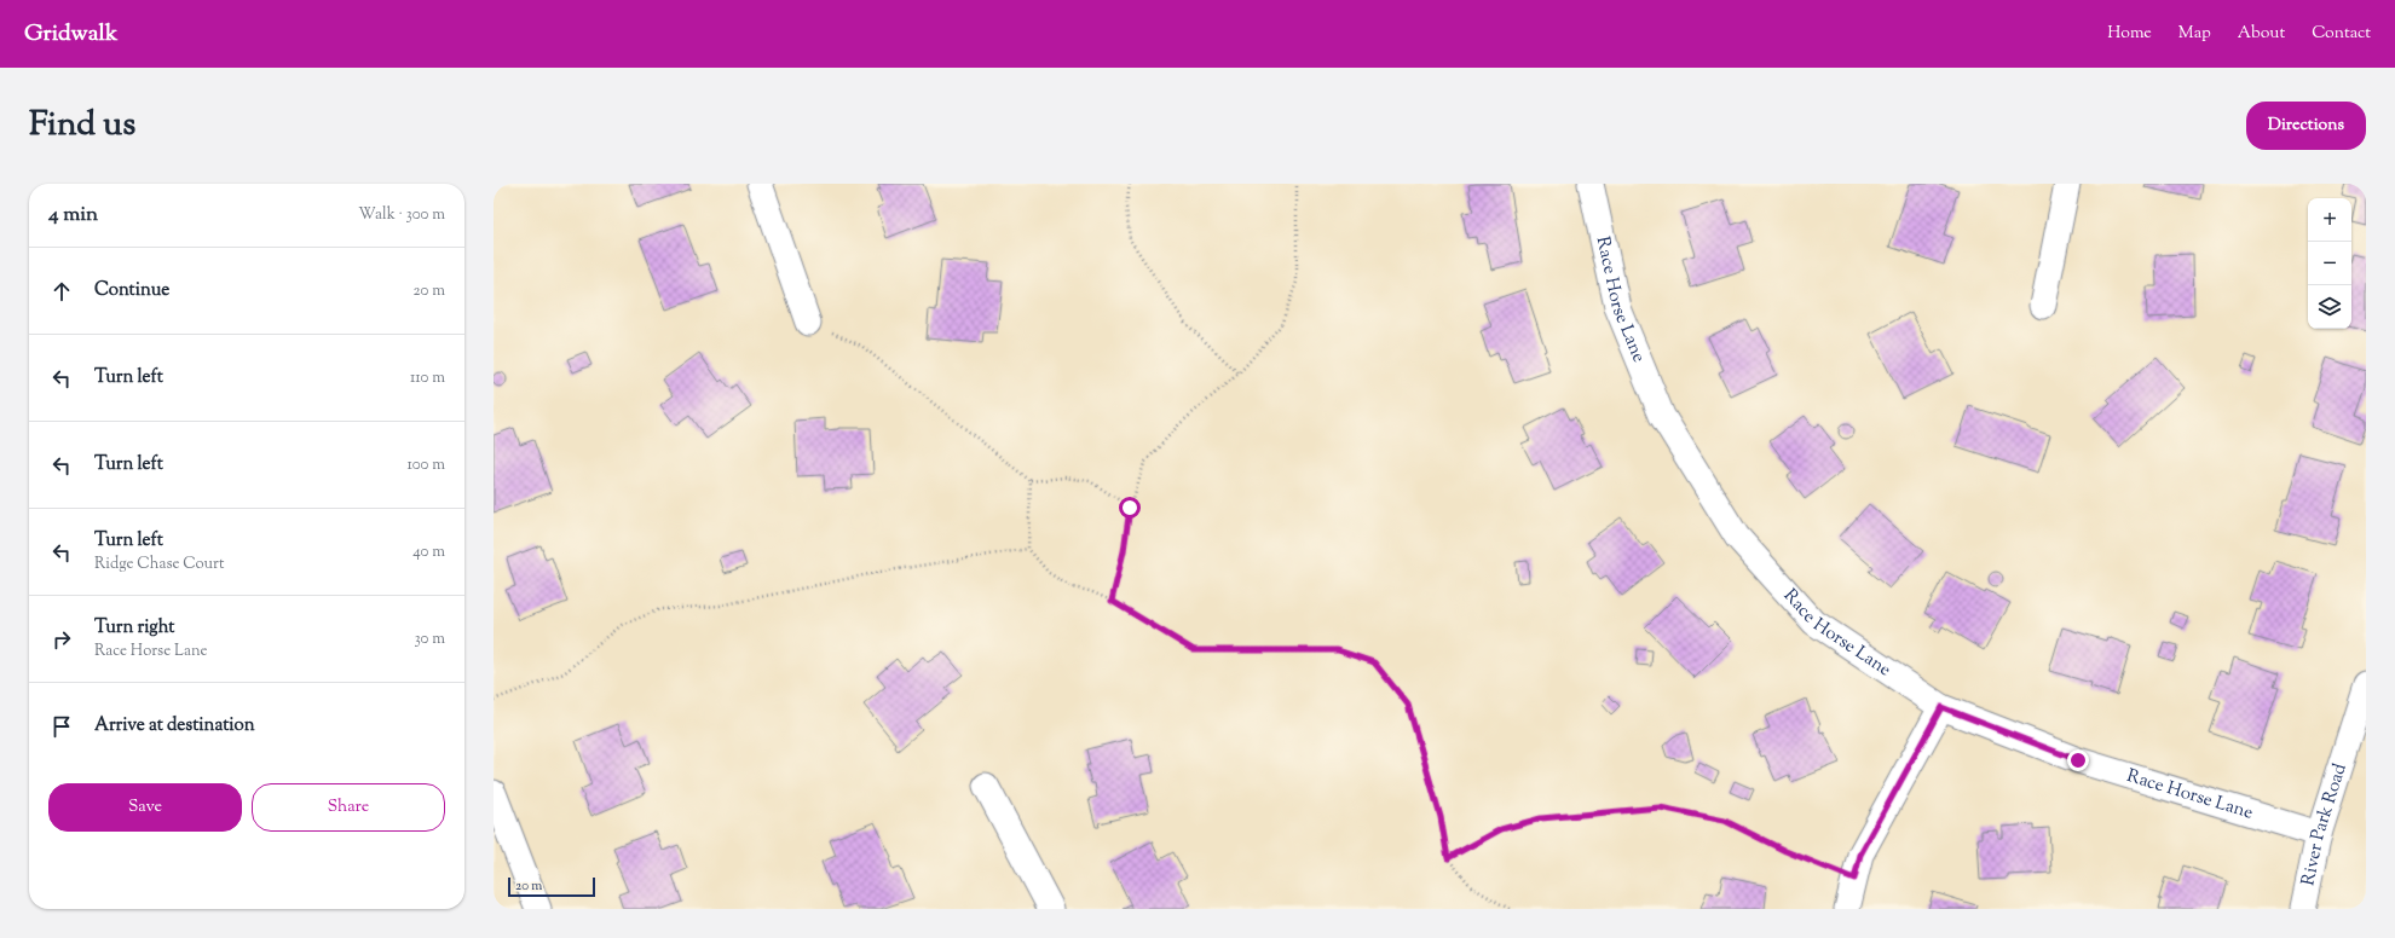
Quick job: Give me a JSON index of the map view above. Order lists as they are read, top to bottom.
{
  "streets": {
    "street": ["Race Horse Lane", "River Park Road"]
  },
  "crossings": [
    ["Race Horse Lane", "River Park Road"]
  ],
  "scale_bar": "20 m",
  "page": {
    "header": "Gridwalk",
    "nav": [
      "Home",
      "Map",
      "About",
      "Contact"
    ],
    "title": "Find us",
    "buttons": [
      "Directions",
      ["Save", "Share"]
    ],
    "heading": ["4 min", "Walk · 300 m"],
    "map_buttons": ["+", "−"],
    "list": [
      ["Continue", "20 m"],
      ["Turn left", "110 m"],
      ["Turn left", "100 m"],
      ["Turn left", "Ridge Chase Court", "40 m"],
      ["Turn right", "Race Horse Lane", "30 m"],
      "Arrive at destination"
    ],
    "scale": "20 m"
  }
}
